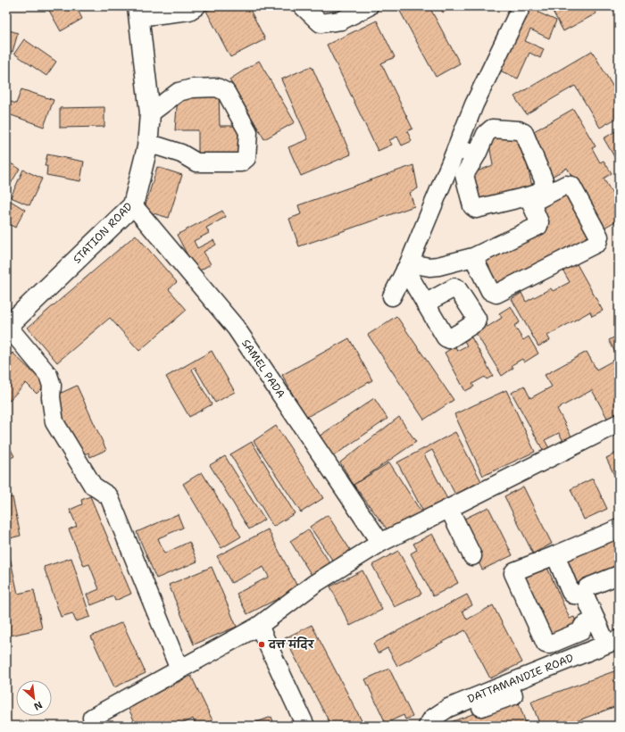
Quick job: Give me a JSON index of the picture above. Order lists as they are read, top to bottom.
{
  "streets": {
    "main road": ["STATION ROAD"],
    "street": ["SAMEL PADA", "DATTAMANDIE ROAD"]
  },
  "crossings": [
    ["STATION ROAD", "SAMEL PADA"]
  ],
  "places": ["दत्त मंदिर"],
  "north": "bottom right"
}
